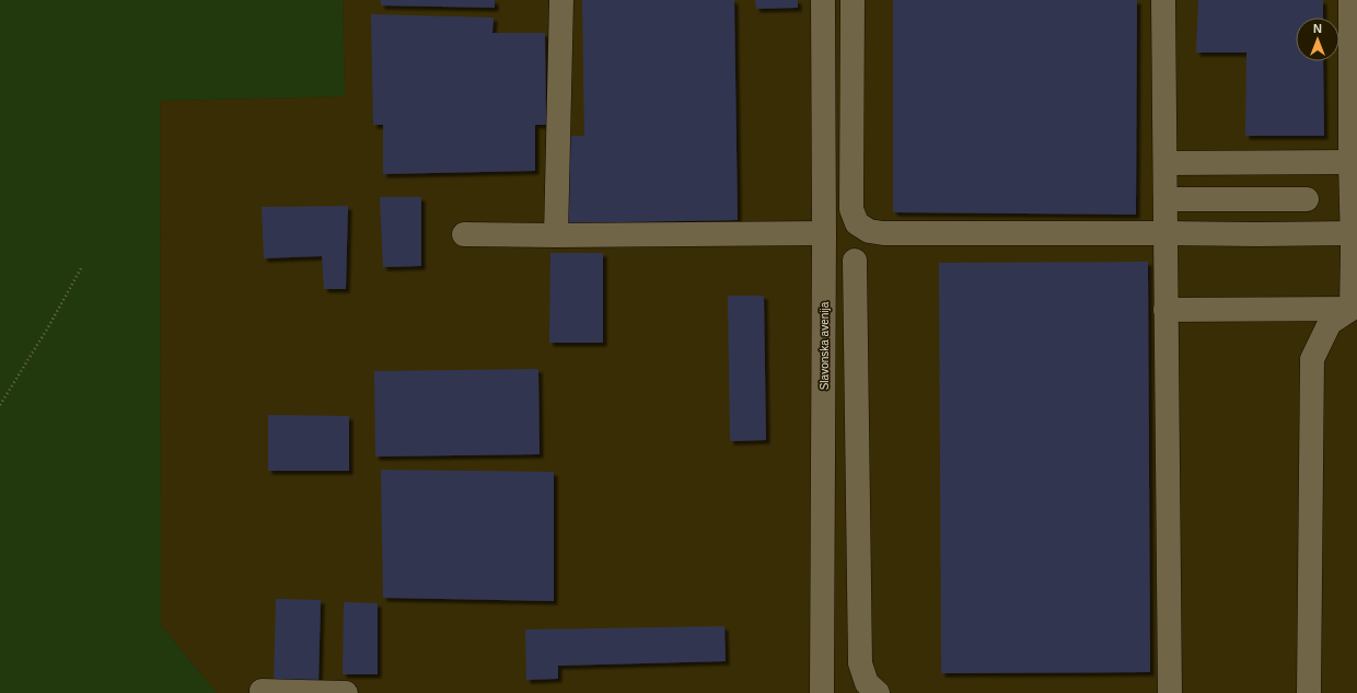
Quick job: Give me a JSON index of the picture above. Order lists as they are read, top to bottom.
{
  "streets": {
    "street": ["Slavonska avenija"]
  },
  "north": "top"
}
